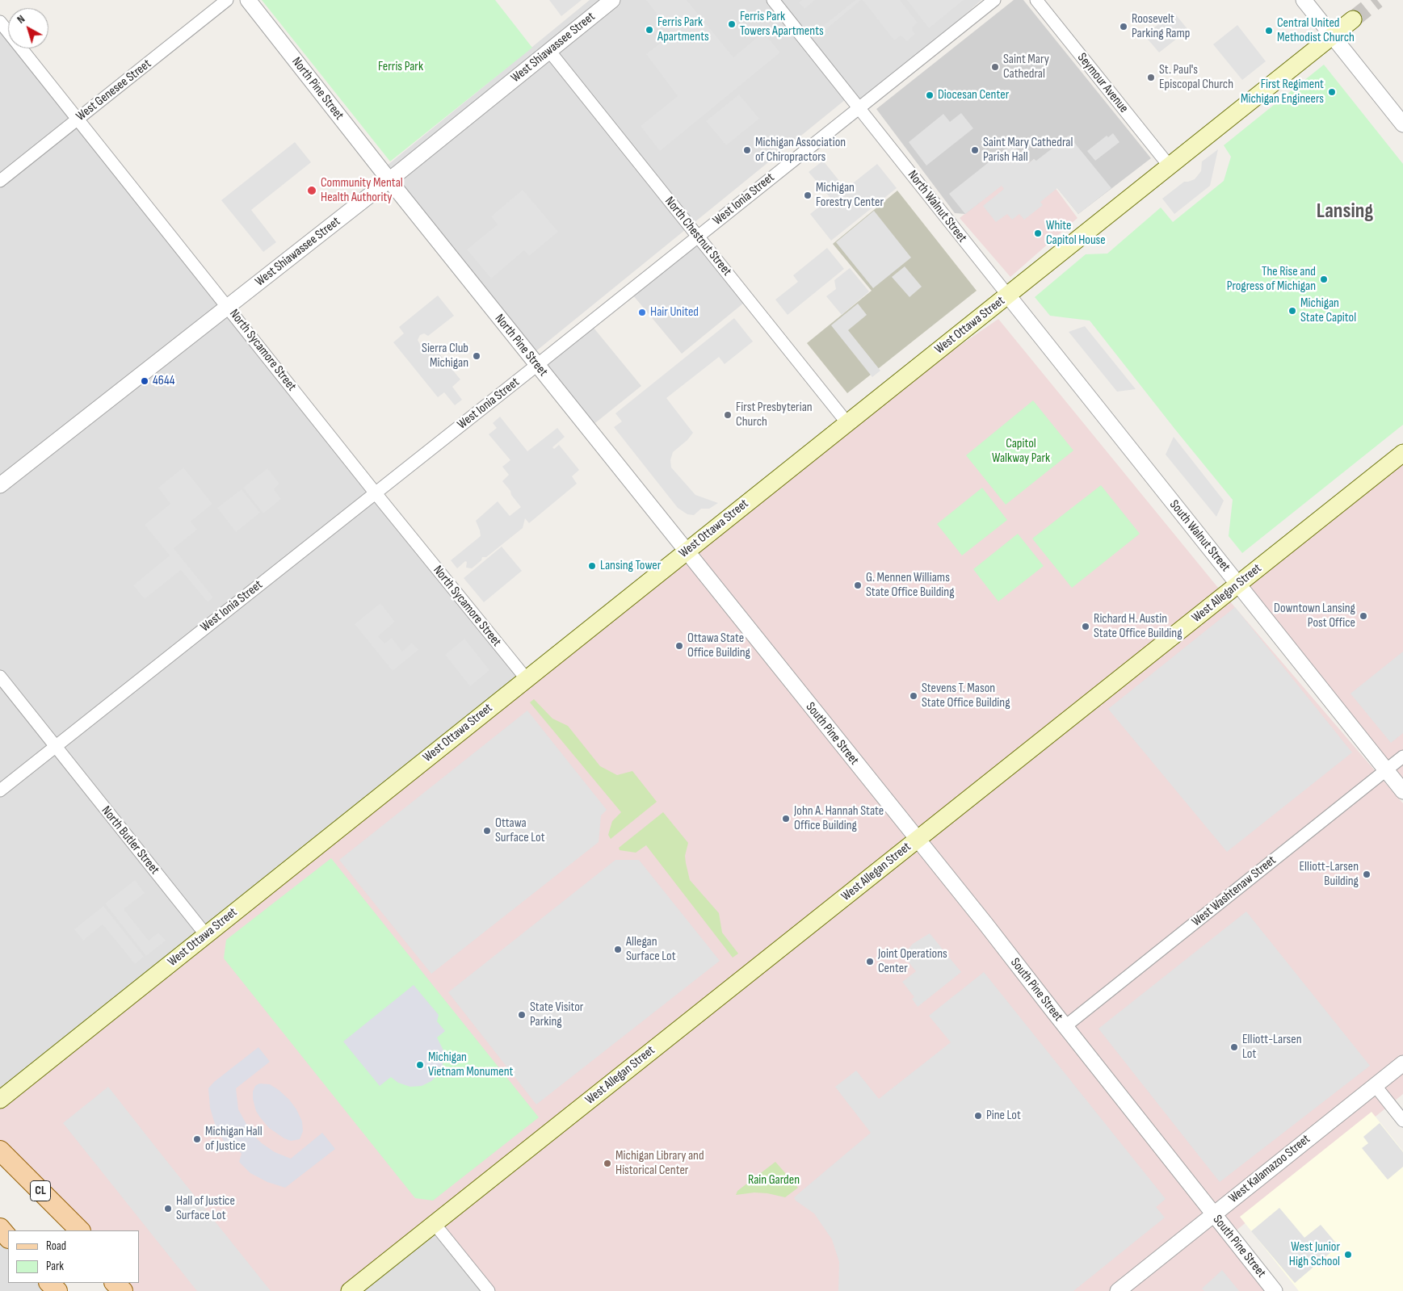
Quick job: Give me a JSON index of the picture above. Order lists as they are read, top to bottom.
{
  "streets": {
    "main road": ["West Ottawa Street", "West Allegan Street", "CL"],
    "street": [
      "West Shiawassee Street",
      "Seymour Avenue",
      "North Pine Street",
      "West Genesee Street",
      "West Ionia Street",
      "North Walnut Street",
      "North Chestnut Street",
      "North Sycamore Street",
      "South Walnut Street",
      "South Pine Street",
      "North Butler Street",
      "West Washtenaw Street",
      "West Kalamazoo Street"
    ]
  },
  "crossings": [
    ["West Shiawassee Street", "North Pine Street"],
    ["West Shiawassee Street", "North Chestnut Street"],
    ["West Shiawassee Street", "North Sycamore Street"],
    ["Seymour Avenue", "West Ottawa Street"],
    ["North Pine Street", "West Ionia Street"],
    ["North Pine Street", "West Ottawa Street"],
    ["North Pine Street", "South Pine Street"],
    ["West Genesee Street", "North Sycamore Street"],
    ["West Ionia Street", "North Walnut Street"],
    ["West Ionia Street", "North Chestnut Street"],
    ["West Ionia Street", "North Sycamore Street"],
    ["West Ionia Street", "North Butler Street"],
    ["North Walnut Street", "West Ottawa Street"],
    ["North Walnut Street", "South Walnut Street"],
    ["North Chestnut Street", "West Ottawa Street"],
    ["West Ottawa Street", "North Sycamore Street"],
    ["West Ottawa Street", "North Butler Street"],
    ["South Walnut Street", "West Allegan Street"],
    ["South Walnut Street", "West Washtenaw Street"],
    ["West Allegan Street", "South Pine Street"],
    ["South Pine Street", "West Washtenaw Street"],
    ["South Pine Street", "West Kalamazoo Street"]
  ],
  "districts": ["Lansing"],
  "parks": ["Ferris Park", "Capitol Walkway Park", "Rain Garden"],
  "places": [
    "Ferris Park Towers Apartments",
    "Roosevelt Parking Ramp",
    "Ferris Park Apartments",
    "Central United Methodist Church",
    "Saint Mary Cathedral",
    "St. Paul's Episcopal Church",
    "First Regiment Michigan Engineers",
    "Diocesan Center",
    "Michigan Association of Chiropractors",
    "Saint Mary Cathedral Parish Hall",
    "Community Mental Health Authority",
    "Michigan Forestry Center",
    "White Capitol House",
    "The Rise and Progress of Michigan",
    "Michigan State Capitol",
    "Hair United",
    "Sierra Club Michigan",
    "4644",
    "First Presbyterian Church",
    "Lansing Tower",
    "G. Mennen Williams State Office Building",
    "Downtown Lansing Post Office",
    "Richard H. Austin State Office Building",
    "Ottawa State Office Building",
    "Stevens T. Mason State Office Building",
    "John A. Hannah State Office Building",
    "Ottawa Surface Lot",
    "Elliott-Larsen Building",
    "Allegan Surface Lot",
    "Joint Operations Center",
    "State Visitor Parking",
    "Elliott-Larsen Lot",
    "Michigan Vietnam Monument",
    "Pine Lot",
    "Michigan Hall of Justice",
    "Michigan Library and Historical Center",
    "Hall of Justice Surface Lot",
    "West Junior High School"
  ],
  "legend": ["Road", "Park"],
  "north": "top left"
}
